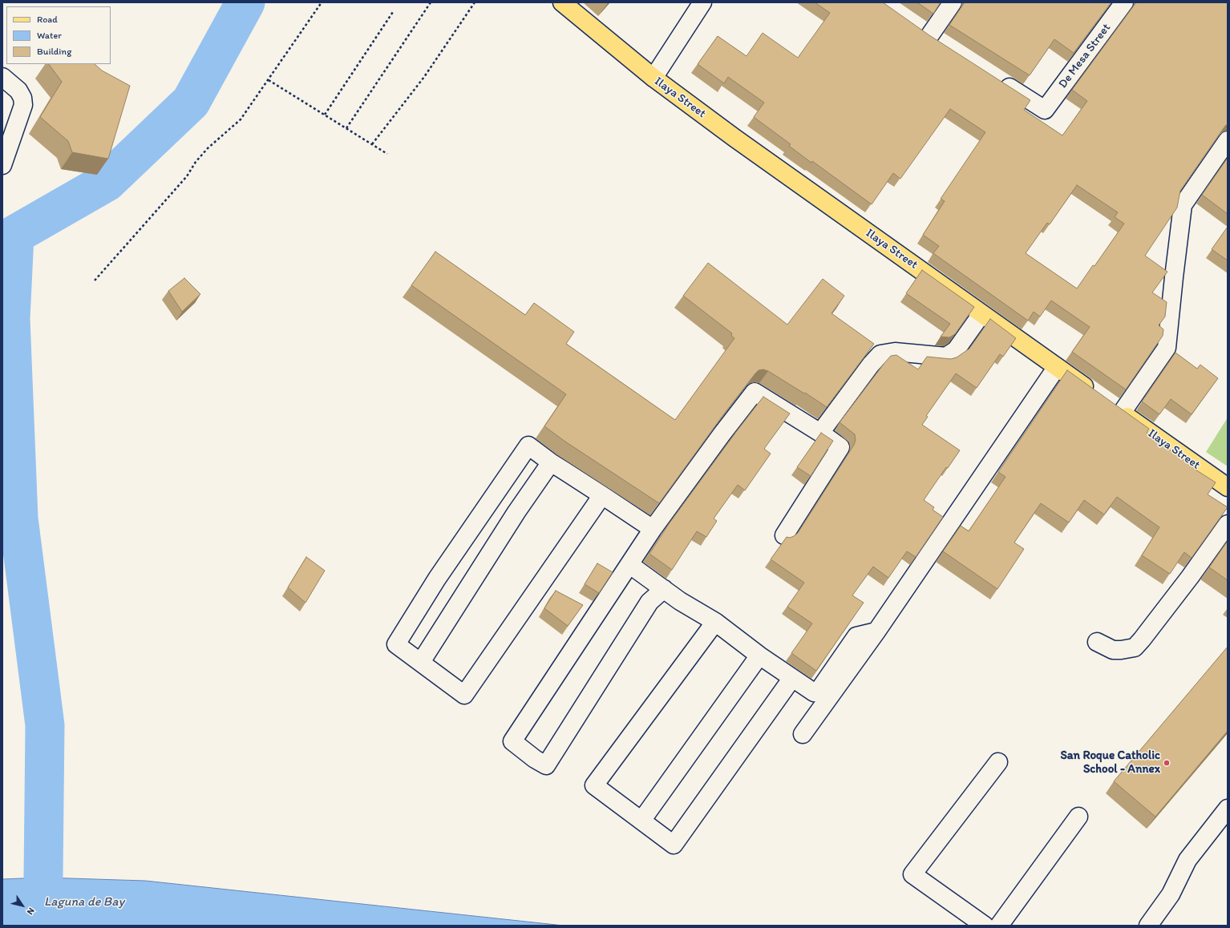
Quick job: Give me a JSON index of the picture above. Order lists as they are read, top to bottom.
{
  "streets": {
    "main road": ["Ilaya Street"],
    "street": ["De Mesa Street"]
  },
  "water": ["Laguna de Bay"],
  "places": ["San Roque Catholic School - Annex"],
  "legend": ["Road", "Water", "Building"],
  "north": "bottom right"
}
